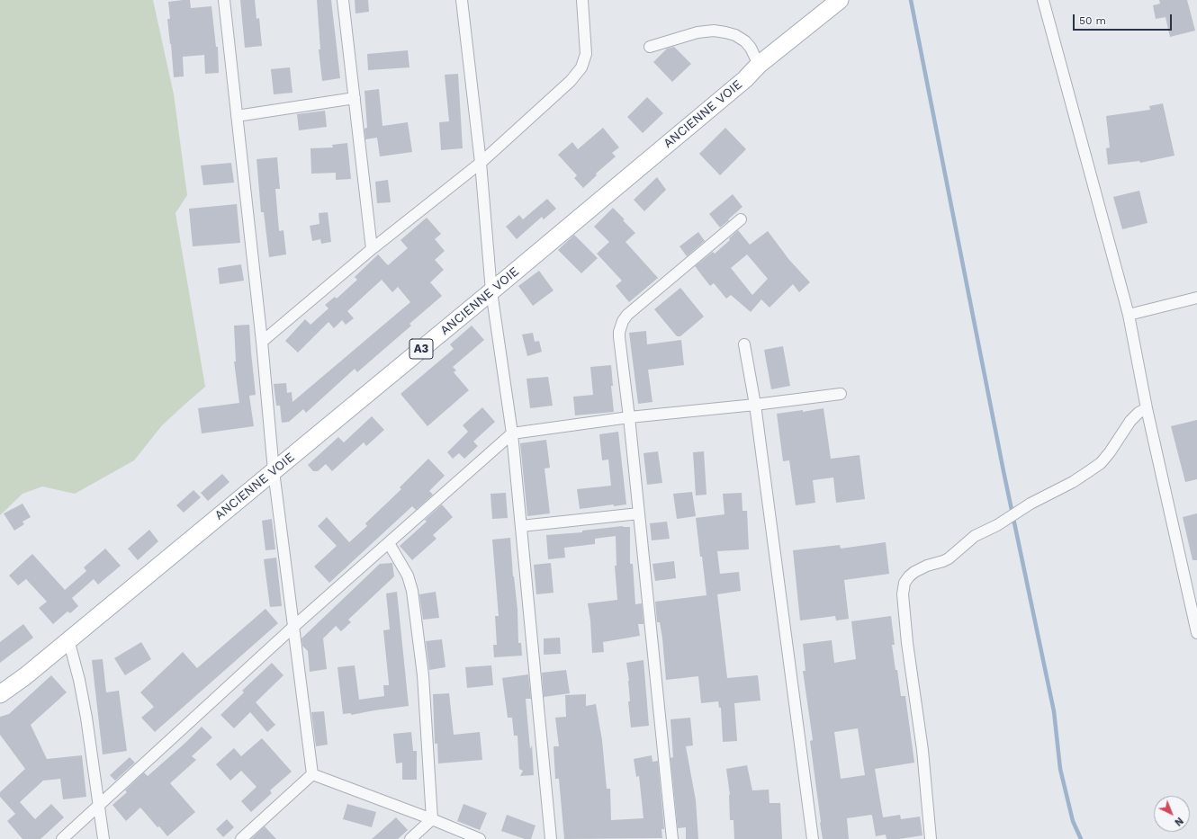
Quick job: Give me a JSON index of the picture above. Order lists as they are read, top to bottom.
{
  "streets": {
    "main road": ["ANCIENNE VOIE", "A3"]
  },
  "scale_bar": "50 m",
  "north": "bottom right"
}
